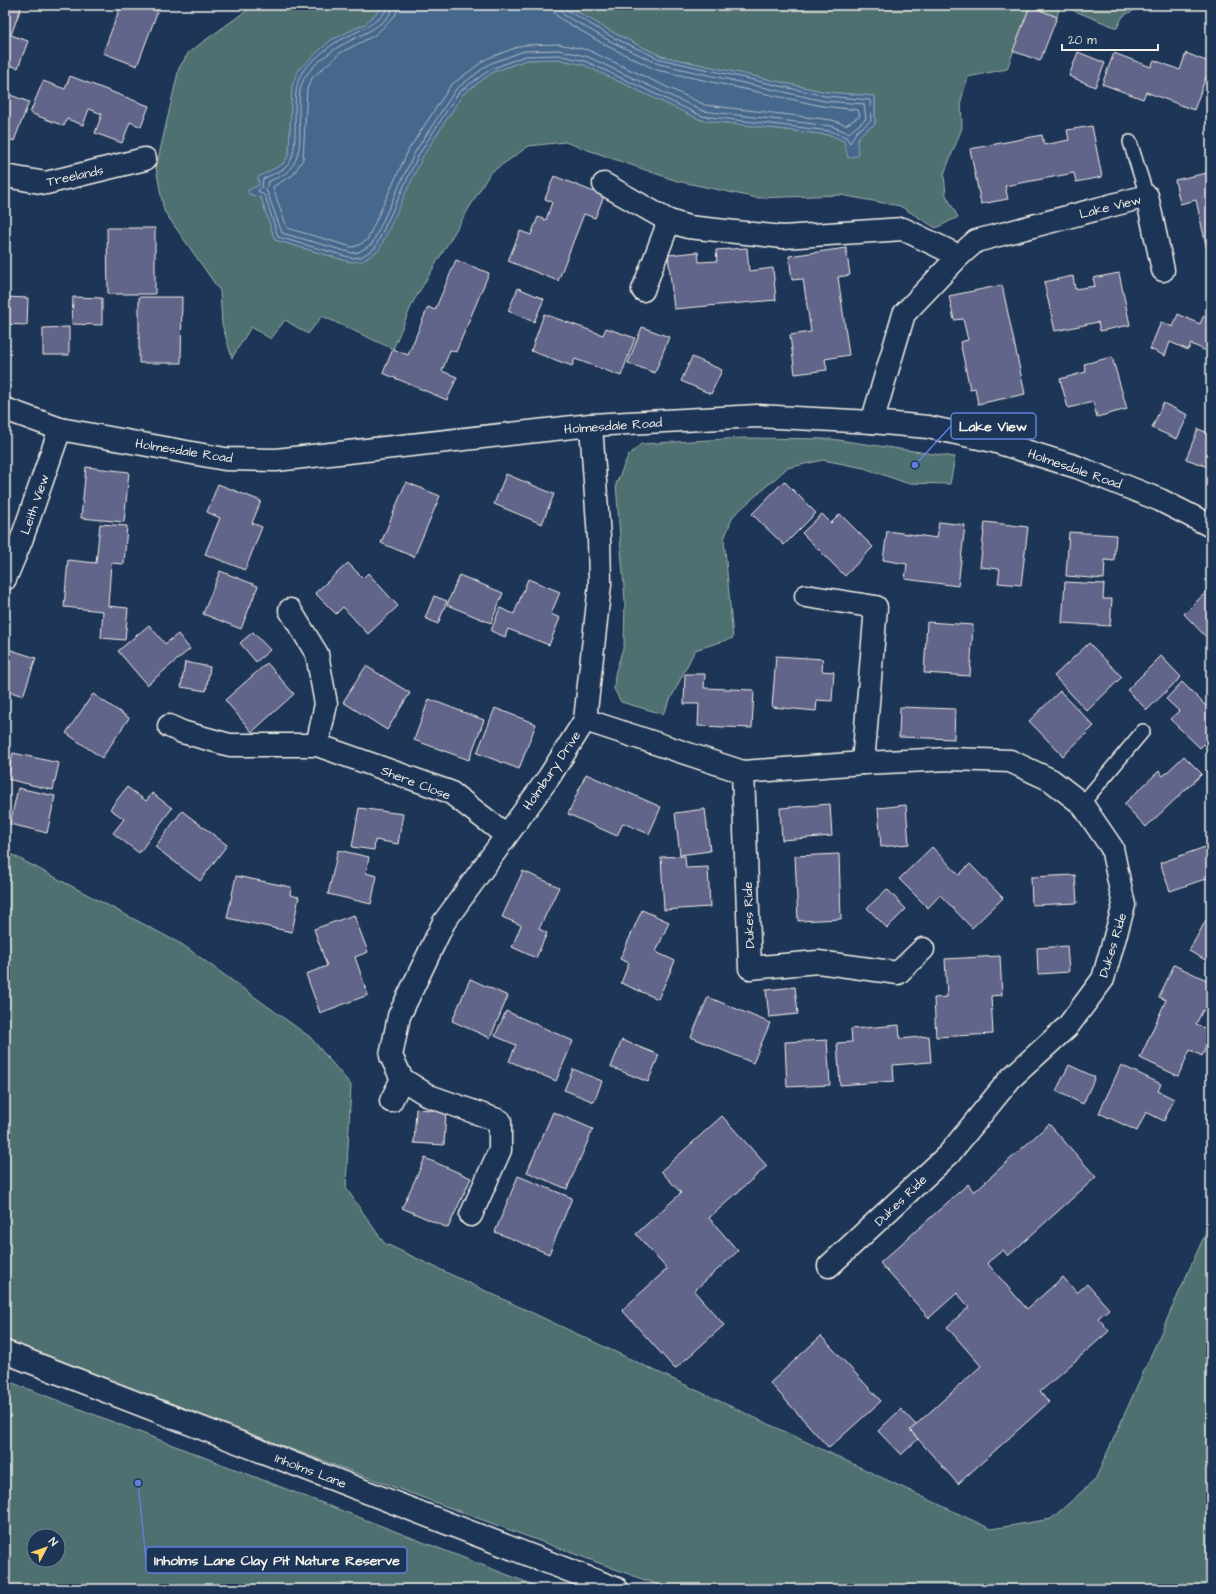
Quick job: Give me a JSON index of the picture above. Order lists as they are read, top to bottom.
{
  "streets": {
    "street": [
      "Treelands",
      "Lake View",
      "Holmesdale Road",
      "Leith View",
      "Holmbury Drive",
      "Shere Close",
      "Dukes Ride",
      "Inholms Lane"
    ]
  },
  "crossings": [
    ["Lake View", "Holmesdale Road"],
    ["Holmesdale Road", "Leith View"],
    ["Holmesdale Road", "Holmbury Drive"],
    ["Holmbury Drive", "Shere Close"],
    ["Holmbury Drive", "Dukes Ride"]
  ],
  "places": ["Lake View", "Inholms Lane Clay Pit Nature Reserve"],
  "scale_bar": "20 m",
  "north": "top right"
}
